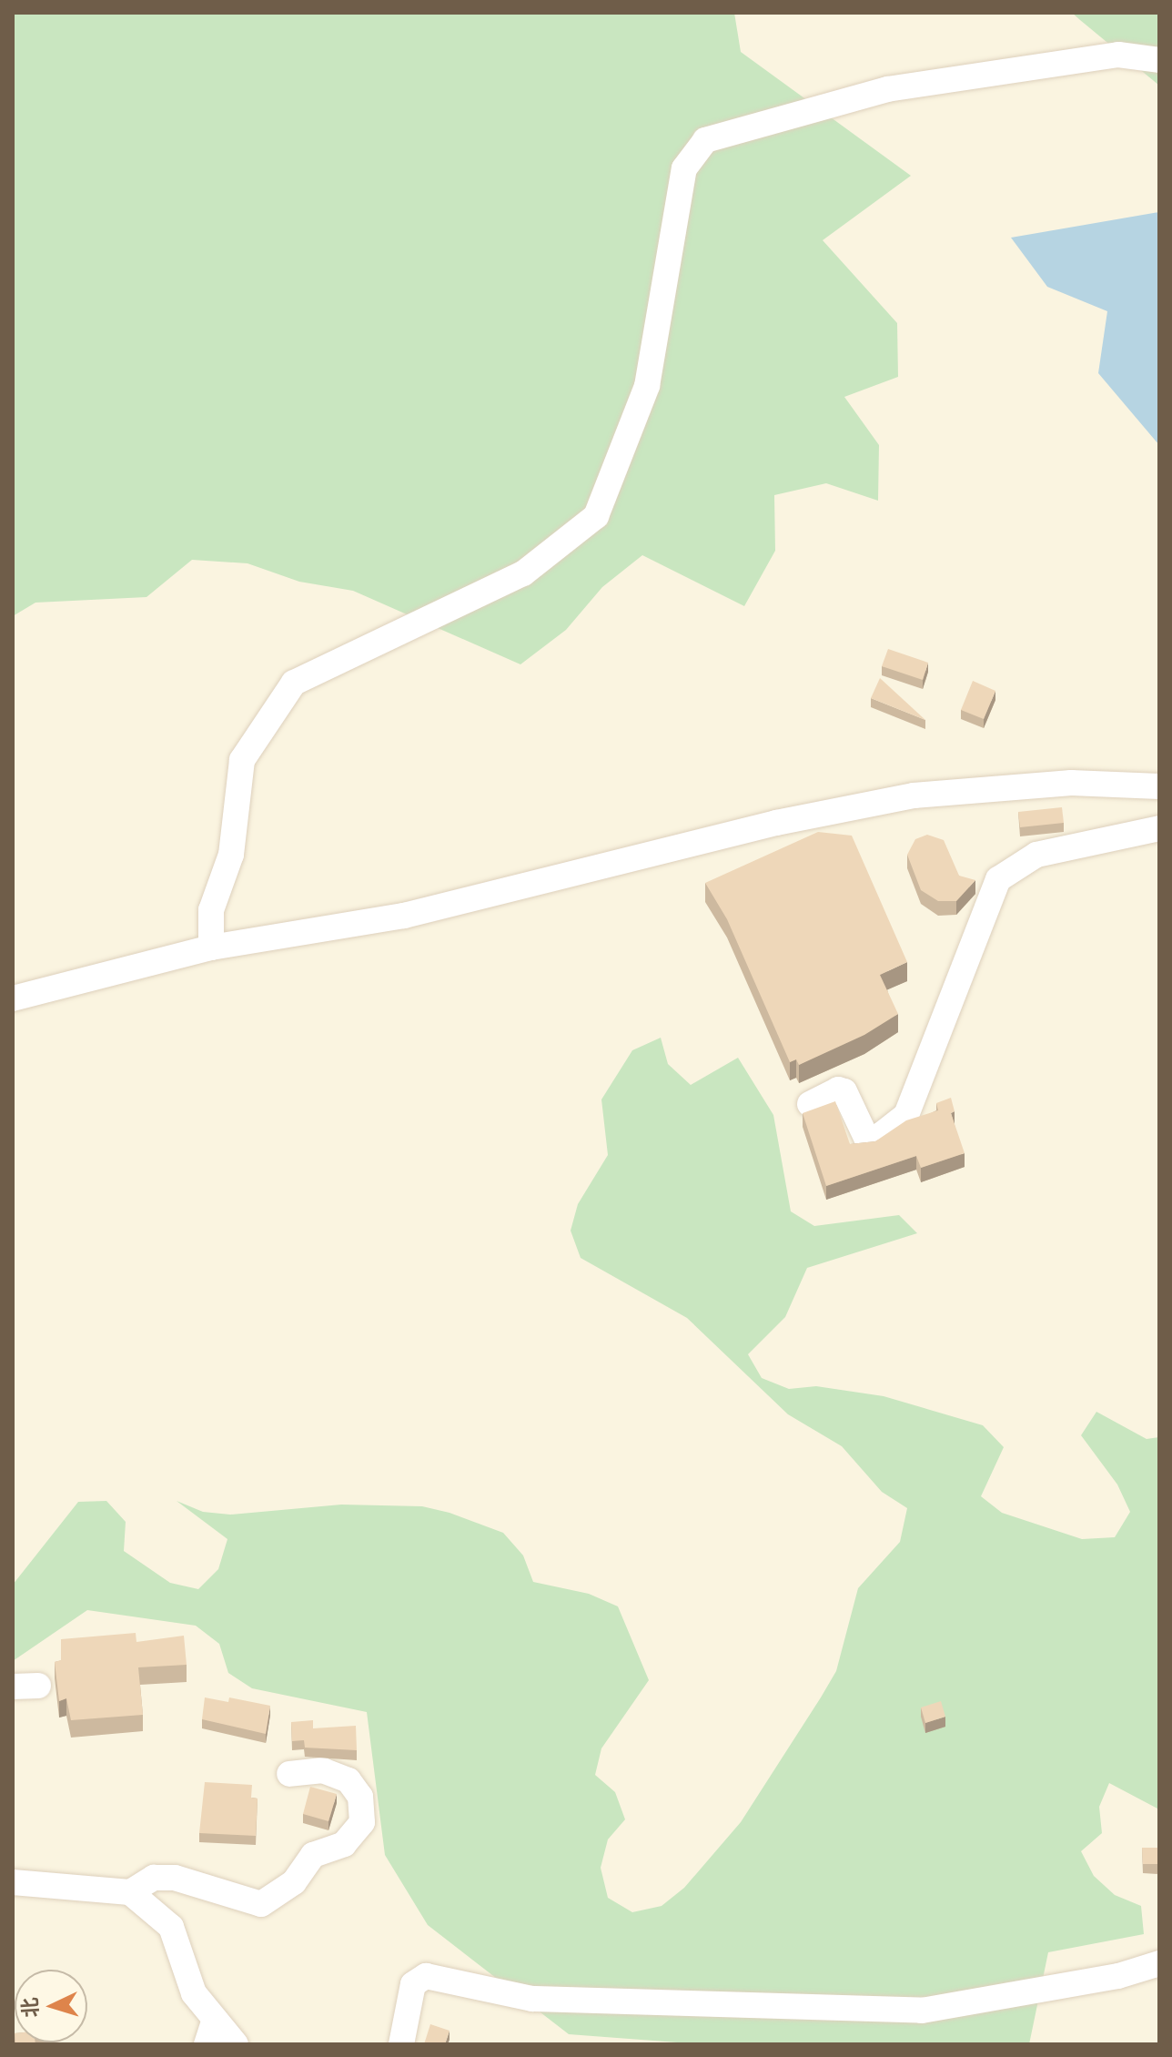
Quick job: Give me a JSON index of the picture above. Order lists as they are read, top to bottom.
{
  "north": "left"
}
